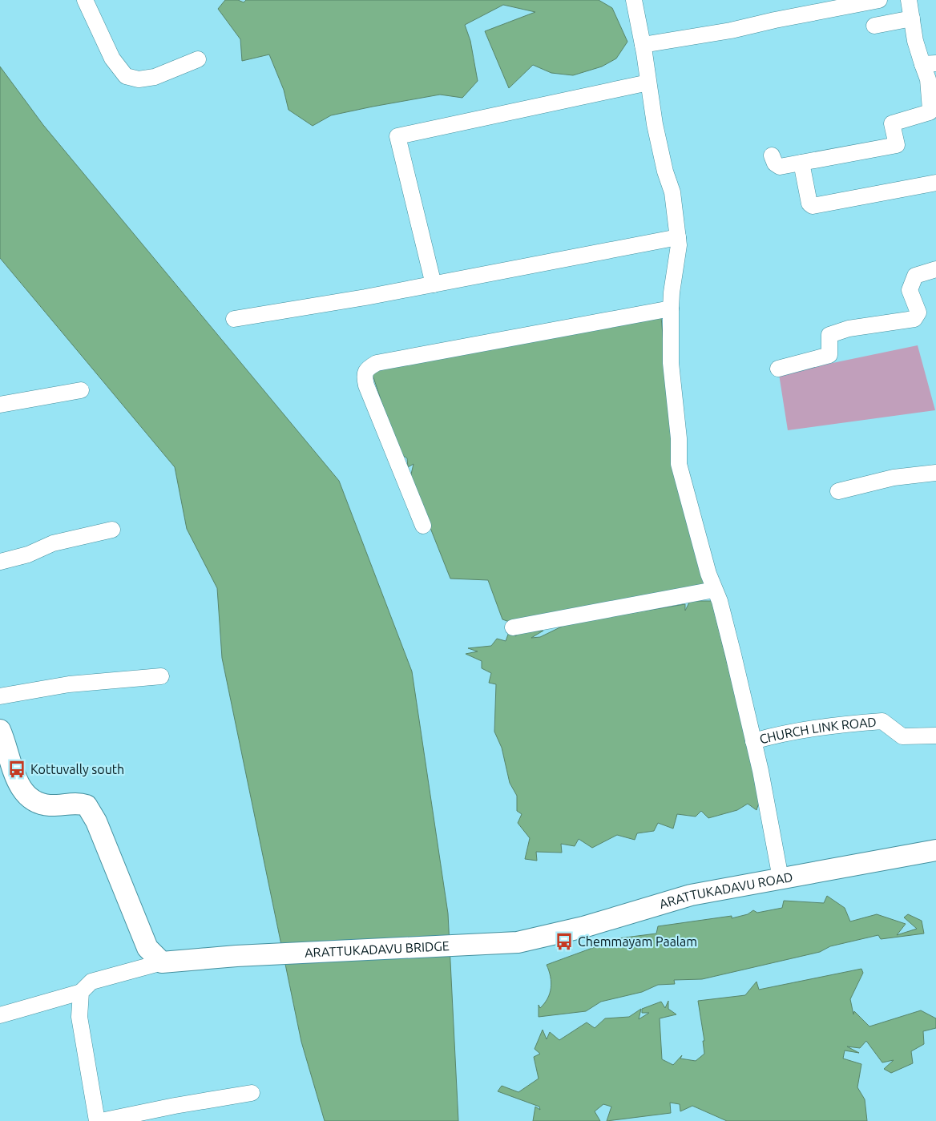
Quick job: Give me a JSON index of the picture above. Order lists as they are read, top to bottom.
{
  "streets": {
    "main road": ["ARATTUKADAVU ROAD", "ARATTUKADAVU BRIDGE"],
    "street": ["CHURCH LINK ROAD"]
  },
  "crossings": [
    ["ARATTUKADAVU ROAD", "ARATTUKADAVU BRIDGE"]
  ],
  "places": {
    "bus stop": ["Kottuvally south", "Chemmayam Paalam"]
  }
}
